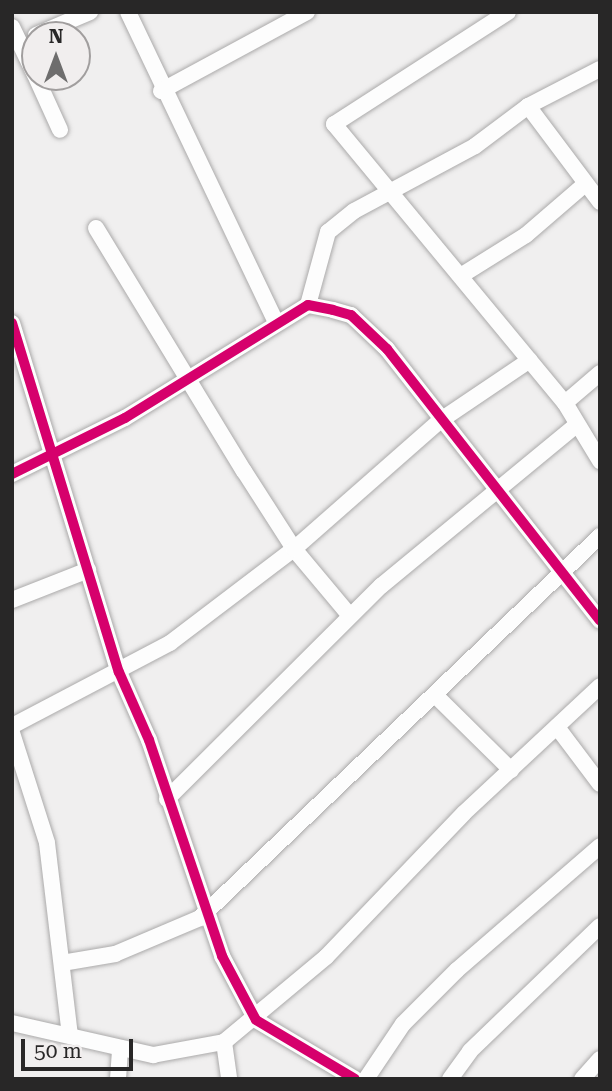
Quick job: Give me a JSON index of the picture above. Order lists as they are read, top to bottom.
{
  "scale_bar": "50 m",
  "north": "top"
}
